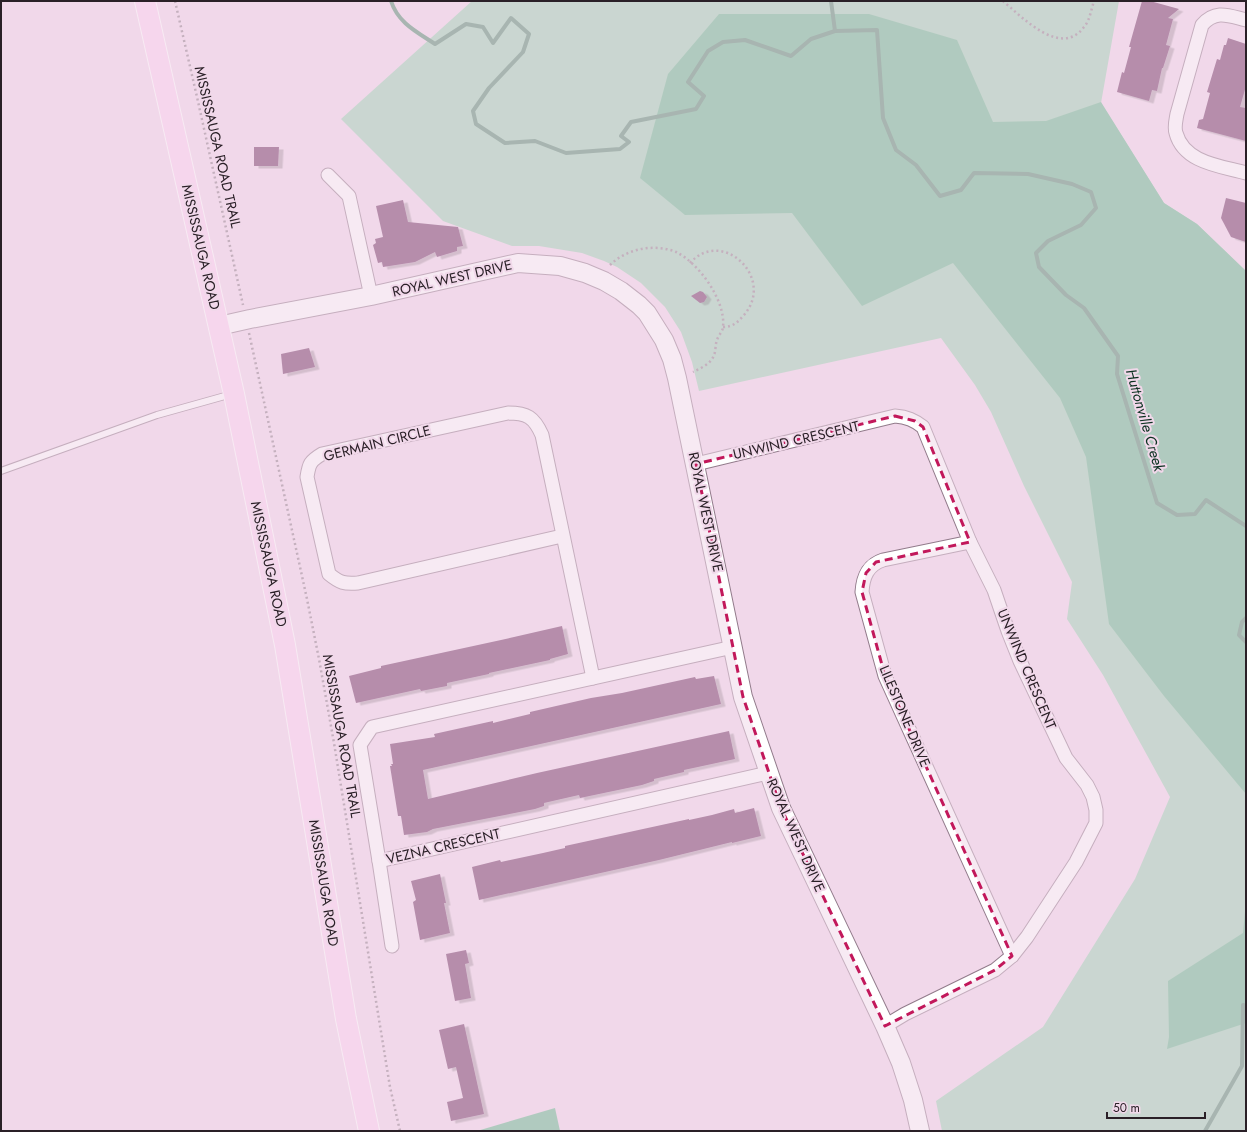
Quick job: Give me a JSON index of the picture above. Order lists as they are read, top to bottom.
{
  "streets": {
    "main road": ["MISSISSAUGA ROAD"],
    "street": [
      "ROYAL WEST DRIVE",
      "UNWIND CRESCENT",
      "GERMAIN CIRCLE",
      "LILESTONE DRIVE",
      "VEZNA CRESCENT"
    ],
    "path": ["MISSISSAUGA ROAD TRAIL"]
  },
  "crossings": [
    ["MISSISSAUGA ROAD", "ROYAL WEST DRIVE"],
    ["ROYAL WEST DRIVE", "UNWIND CRESCENT"],
    ["ROYAL WEST DRIVE", "VEZNA CRESCENT"],
    ["UNWIND CRESCENT", "LILESTONE DRIVE"],
    ["GERMAIN CIRCLE", "VEZNA CRESCENT"]
  ],
  "water": ["Huttonville Creek"],
  "scale_bar": "50 m"
}
